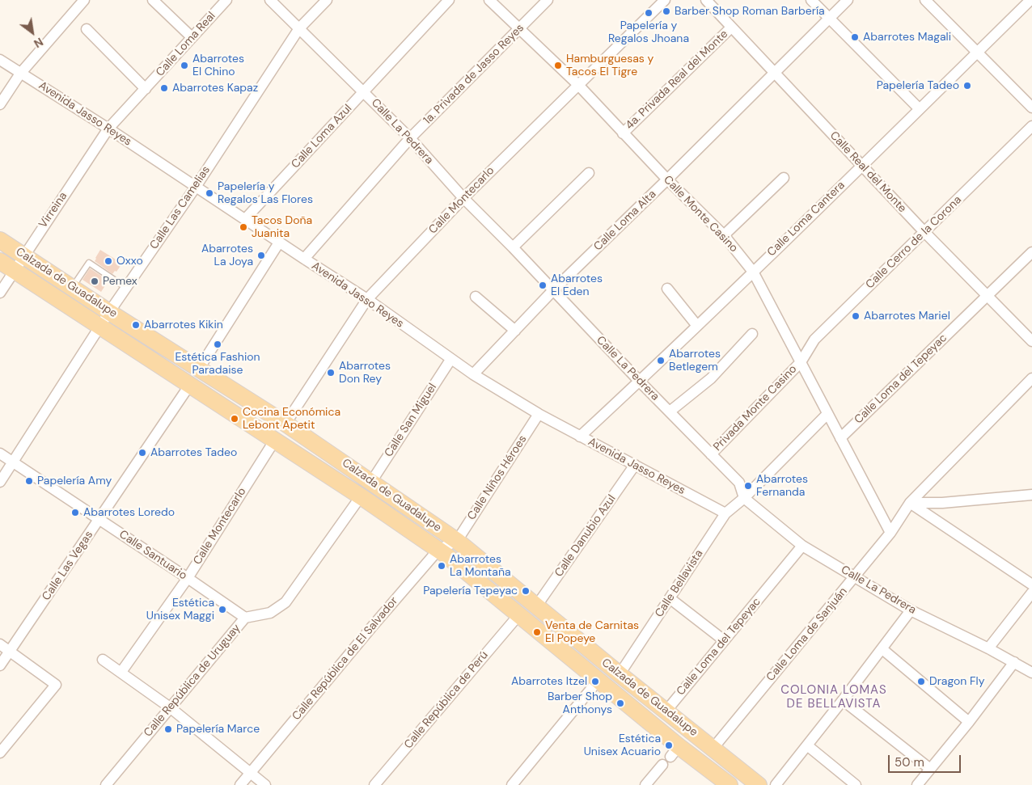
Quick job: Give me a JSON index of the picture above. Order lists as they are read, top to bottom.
{
  "streets": {
    "main road": ["Calzada de Guadalupe"],
    "street": [
      "Calle Loma Real",
      "1a. Privada de Jasso Reyes",
      "4a. Privada Real del Monte",
      "Avenida Jasso Reyes",
      "Calle La Pedrera",
      "Calle Loma Azul",
      "Calle Real del Monte",
      "Calle Montecarlo",
      "Calle Las Camelias",
      "Virreina",
      "Calle Monte Casino",
      "Calle Loma Cantera",
      "Calle Loma Alta",
      "Calle Cerro de la Corona",
      "Calle Loma del Tepeyac",
      "Privada Monte Casino",
      "Calle San Miguel",
      "Calle Niños Héroes",
      "Calle Danubio Azul",
      "Calle Santuario",
      "Calle Las Vegas",
      "Calle Bellavista",
      "Calle Loma de Sanjuán",
      "Calle República de El Salvador",
      "Calle República de Uruguay",
      "Calle República de Perú"
    ]
  },
  "crossings": [
    ["Calle Loma Real", "Avenida Jasso Reyes"],
    ["Calle Loma Real", "Virreina"],
    ["1a. Privada de Jasso Reyes", "Avenida Jasso Reyes"],
    ["1a. Privada de Jasso Reyes", "Calle La Pedrera"],
    ["1a. Privada de Jasso Reyes", "Calle Monte Casino"],
    ["4a. Privada Real del Monte", "Calle Real del Monte"],
    ["4a. Privada Real del Monte", "Calle Monte Casino"],
    ["Avenida Jasso Reyes", "Calle Loma Azul"],
    ["Avenida Jasso Reyes", "Calle Montecarlo"],
    ["Avenida Jasso Reyes", "Calle Las Camelias"],
    ["Avenida Jasso Reyes", "Virreina"],
    ["Avenida Jasso Reyes", "Calle Loma Cantera"],
    ["Avenida Jasso Reyes", "Calle Loma Alta"],
    ["Avenida Jasso Reyes", "Calle San Miguel"],
    ["Avenida Jasso Reyes", "Calle Niños Héroes"],
    ["Avenida Jasso Reyes", "Calle Danubio Azul"],
    ["Avenida Jasso Reyes", "Calle Bellavista"],
    ["Calle La Pedrera", "Calle Loma Azul"],
    ["Calle La Pedrera", "Calle Montecarlo"],
    ["Calle La Pedrera", "Calle Las Camelias"],
    ["Calle La Pedrera", "Calle Loma Cantera"],
    ["Calle La Pedrera", "Calle Loma Alta"],
    ["Calle La Pedrera", "Calle Loma del Tepeyac"],
    ["Calle La Pedrera", "Privada Monte Casino"],
    ["Calle La Pedrera", "Calle Bellavista"],
    ["Calle La Pedrera", "Calle Loma de Sanjuán"],
    ["Calle Real del Monte", "Calle Loma Cantera"],
    ["Calle Real del Monte", "Calle Loma Alta"],
    ["Calle Real del Monte", "Calle Cerro de la Corona"],
    ["Calle Real del Monte", "Calle Loma del Tepeyac"],
    ["Calle Montecarlo", "Calle Monte Casino"],
    ["Calle Montecarlo", "Calzada de Guadalupe"],
    ["Calle Montecarlo", "Calle Santuario"],
    ["Calle Las Camelias", "Calzada de Guadalupe"],
    ["Calle Las Camelias", "Calle Santuario"],
    ["Virreina", "Calzada de Guadalupe"],
    ["Calle Monte Casino", "Calle Loma Cantera"],
    ["Calle Monte Casino", "Calle Loma Alta"],
    ["Calle Monte Casino", "Calle Cerro de la Corona"],
    ["Calle Monte Casino", "Calle Loma del Tepeyac"],
    ["Calle Monte Casino", "Privada Monte Casino"],
    ["Calle Monte Casino", "Calle Loma de Sanjuán"],
    ["Calle Cerro de la Corona", "Privada Monte Casino"],
    ["Calzada de Guadalupe", "Calle Loma del Tepeyac"],
    ["Calzada de Guadalupe", "Calle San Miguel"],
    ["Calzada de Guadalupe", "Calle Niños Héroes"],
    ["Calzada de Guadalupe", "Calle Danubio Azul"],
    ["Calzada de Guadalupe", "Calle Las Vegas"],
    ["Calzada de Guadalupe", "Calle Bellavista"],
    ["Calzada de Guadalupe", "Calle Loma de Sanjuán"],
    ["Calzada de Guadalupe", "Calle República de El Salvador"],
    ["Calzada de Guadalupe", "Calle República de Uruguay"],
    ["Calzada de Guadalupe", "Calle República de Perú"],
    ["Calle Niños Héroes", "Calle República de El Salvador"],
    ["Calle Santuario", "Calle Las Vegas"],
    ["Calle Santuario", "Calle República de Uruguay"]
  ],
  "districts": ["COLONIA LOMAS DE BELLAVISTA"],
  "places": [
    "Barber Shop Roman Barbería",
    "Papelería y Regalos Jhoana",
    "Abarrotes Magali",
    "Abarrotes El Chino",
    "Hamburguesas y Tacos El Tigre",
    "Papelería Tadeo",
    "Abarrotes Kapaz",
    "Papelería y Regalos Las Flores",
    "Tacos Doña Juanita",
    "Abarrotes La Joya",
    "Oxxo",
    "Pemex",
    "Abarrotes El Eden",
    "Abarrotes Mariel",
    "Abarrotes Kikin",
    "Estética Fashion Paradaise",
    "Abarrotes Betlegem",
    "Abarrotes Don Rey",
    "Cocina Económica Lebont Apetit",
    "Abarrotes Tadeo",
    "Papelería Amy",
    "Abarrotes Fernanda",
    "Abarrotes Loredo",
    "Abarrotes La Montaña",
    "Papelería Tepeyac",
    "Estética Unisex Maggi",
    "Venta de Carnitas El Popeye",
    "Abarrotes Itzel",
    "Dragon Fly",
    "Barber Shop Anthonys",
    "Papelería Marce",
    "Estética Unisex Acuario"
  ],
  "scale_bar": "50 m",
  "north": "bottom right"
}
